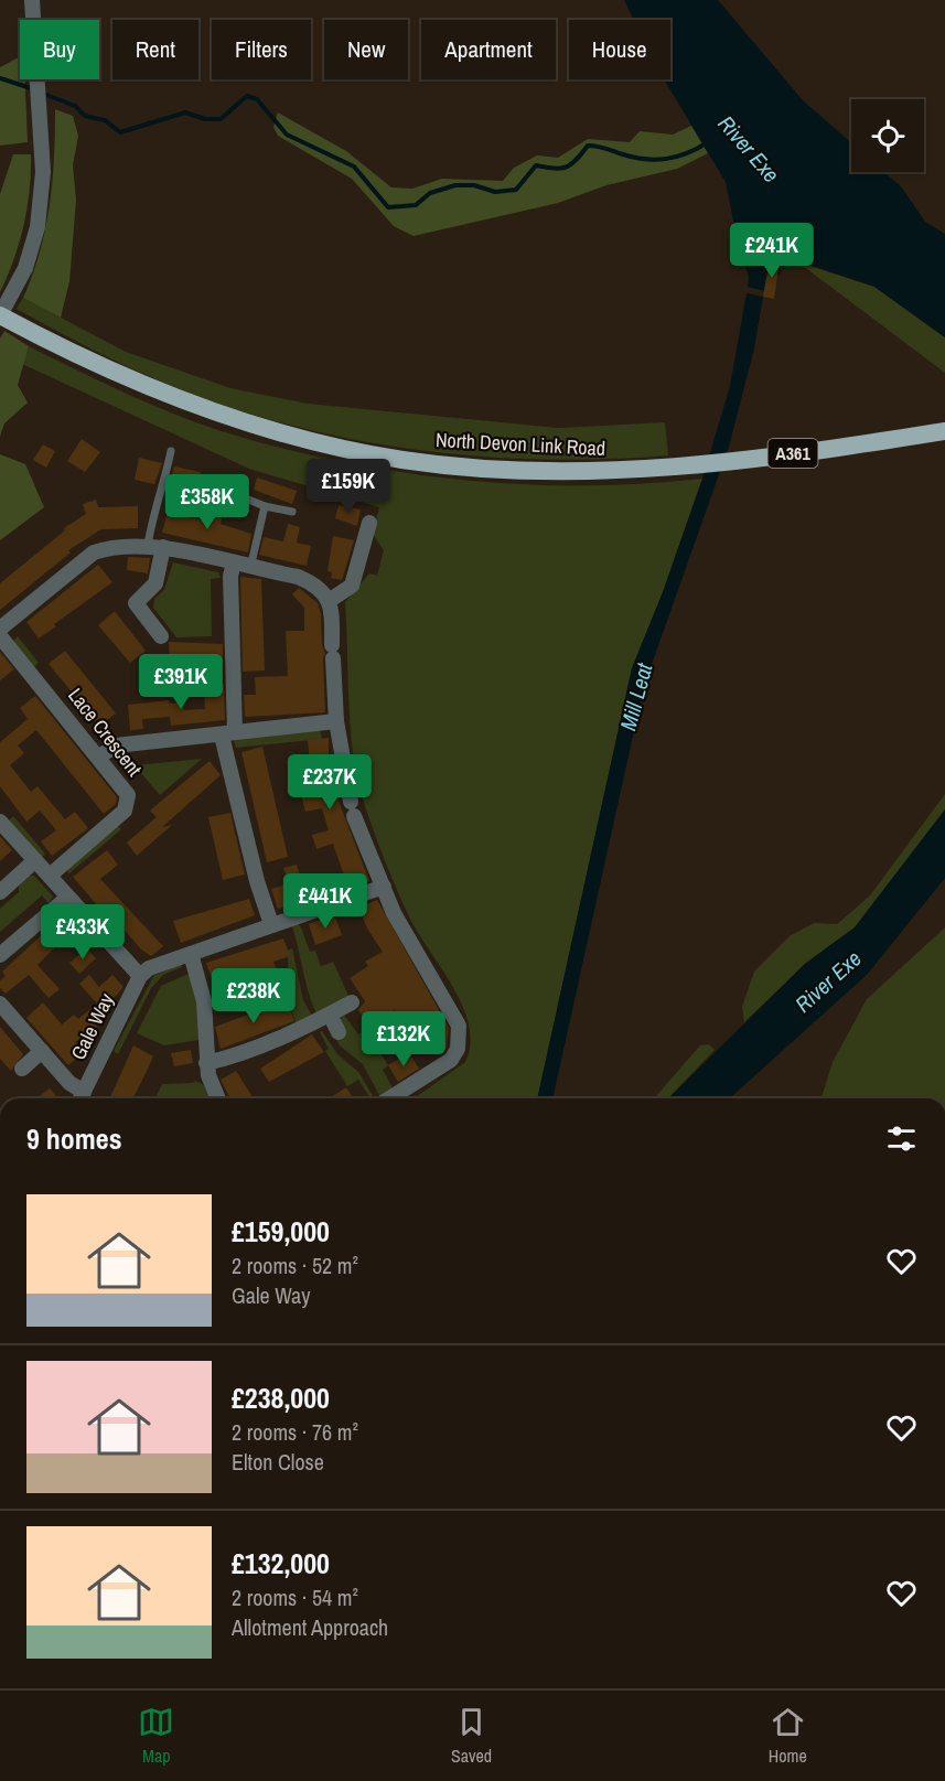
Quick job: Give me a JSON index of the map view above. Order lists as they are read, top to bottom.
{
  "streets": {
    "highway": ["North Devon Link Road", "A361"],
    "street": ["Lace Crescent", "Gale Way"]
  },
  "water": ["River Exe", "Mill Leat"],
  "page": {
    "chip": [
      "Buy",
      "Rent",
      "Filters",
      "New",
      "Apartment",
      "House"
    ],
    "price": [
      "£241K",
      "£159K",
      "£358K",
      "£391K",
      "£237K",
      "£441K",
      "£433K",
      "£238K",
      "£132K"
    ],
    "heading": "9 homes",
    "list": [
      {
        "name": "£159,000",
        "note": "2 rooms · 52 m² · Gale Way"
      },
      {
        "name": "£238,000",
        "note": "2 rooms · 76 m² · Elton Close"
      },
      {
        "name": "£132,000",
        "note": "2 rooms · 54 m² · Allotment Approach"
      }
    ],
    "tabs": ["Map", "Saved", "Home"]
  }
}
